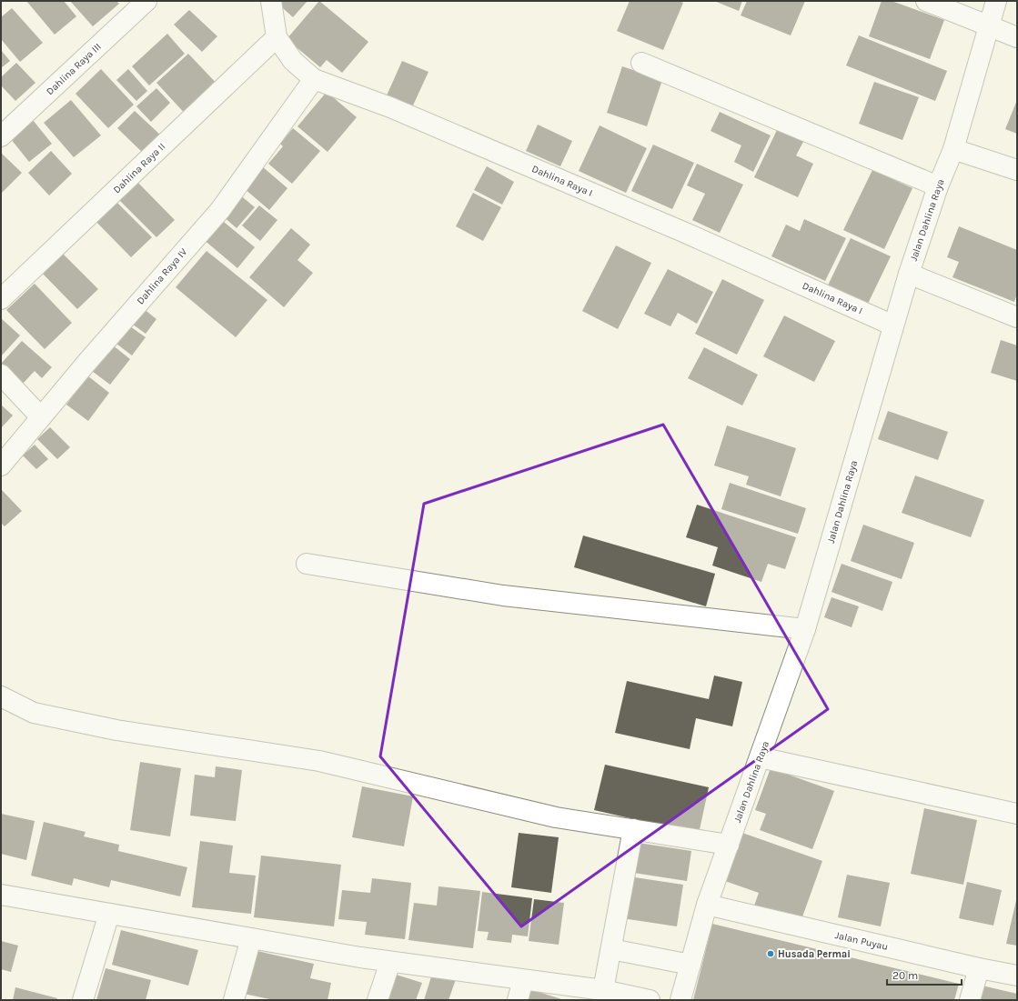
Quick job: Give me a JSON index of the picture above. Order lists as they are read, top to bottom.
{
  "streets": {
    "street": [
      "Dahlina Raya III",
      "Dahlina Raya II",
      "Dahlina Raya I",
      "Jalan Dahlina Raya",
      "Dahlina Raya IV",
      "Jalan Puyau"
    ]
  },
  "crossings": [
    ["Dahlina Raya II", "Dahlina Raya I"],
    ["Dahlina Raya I", "Jalan Dahlina Raya"],
    ["Dahlina Raya I", "Dahlina Raya IV"],
    ["Jalan Dahlina Raya", "Jalan Puyau"]
  ],
  "places": ["Husada Permai"],
  "scale_bar": "20 m"
}
